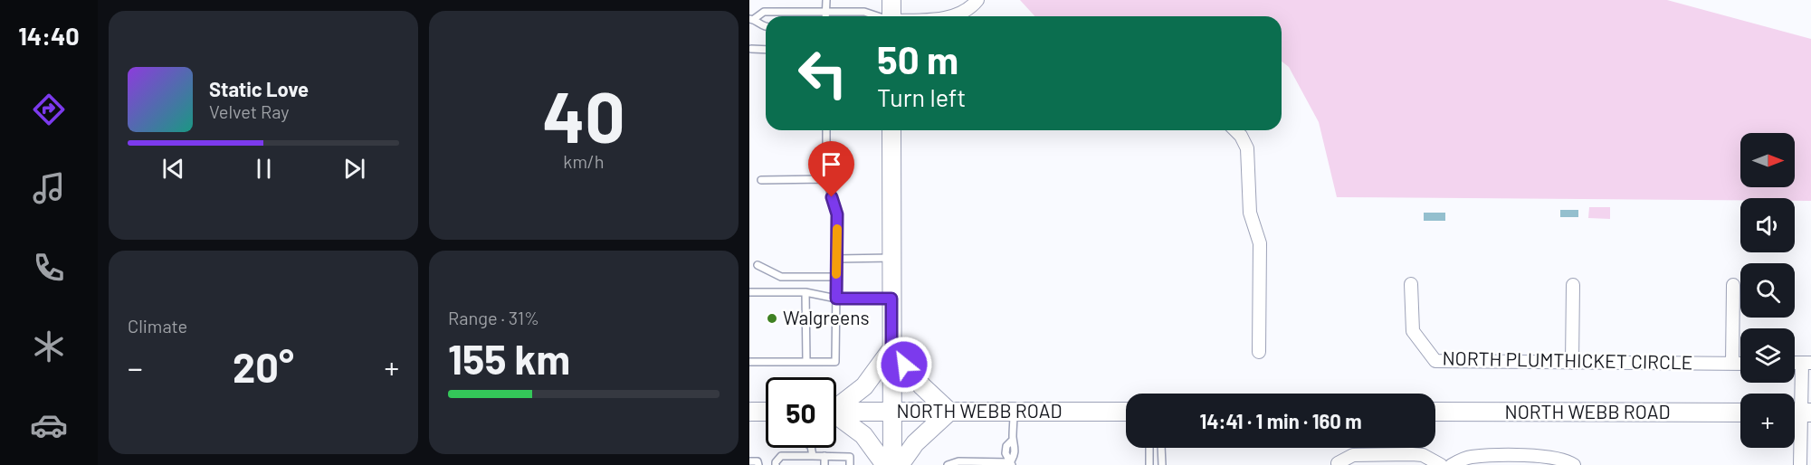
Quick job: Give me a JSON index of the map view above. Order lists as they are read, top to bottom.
{
  "streets": {
    "main road": ["NORTH WEBB ROAD"],
    "street": ["NORTH PLUMTHICKET CIRCLE"]
  },
  "places": ["Walgreens"],
  "north": "right",
  "page": {
    "tabs": "14:40",
    "tile": [
      ["40", "km/h"],
      "Climate",
      ["Range · 31%", "155 km"]
    ],
    "turn": ["50 m", "Turn left"],
    "song": ["Static Love", "Velvet Ray"],
    "map_buttons": "+",
    "heat": ["−", "20°", "+"],
    "limit": "50",
    "trip": "14:41 · 1 min · 160 m"
  }
}
